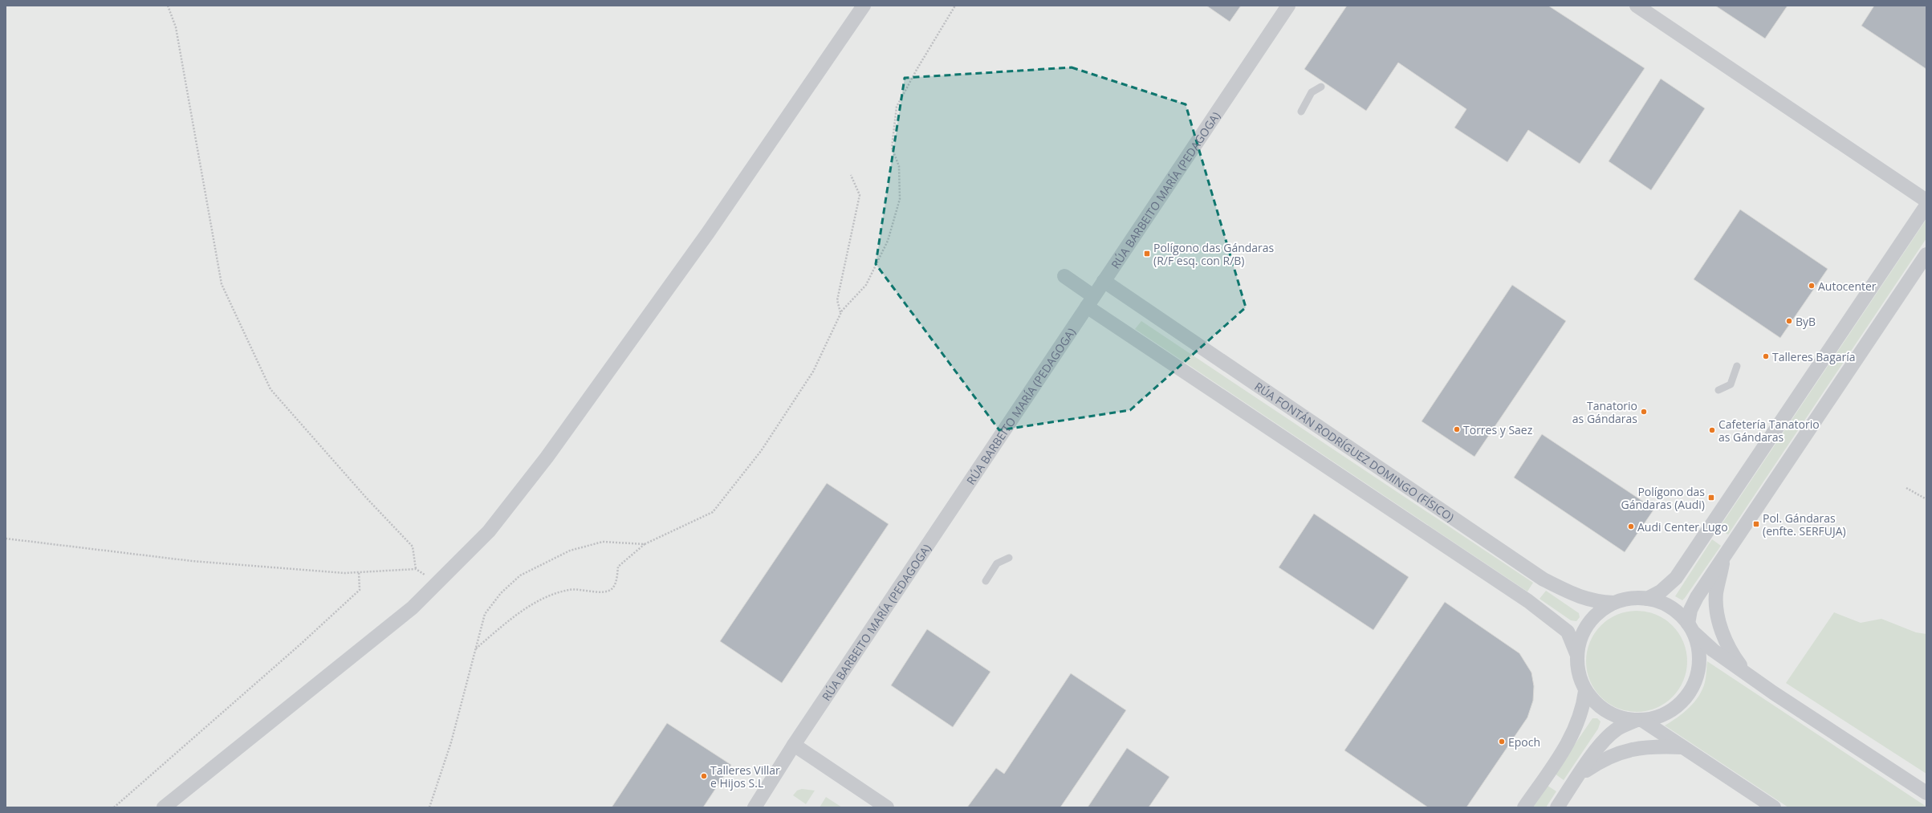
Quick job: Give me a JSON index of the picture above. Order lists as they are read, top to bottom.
{
  "streets": {
    "street": ["RÚA BARBEITO MARÍA (PEDAGOGA)", "RÚA FONTÁN RODRÍGUEZ DOMINGO (FÍSICO)"]
  },
  "crossings": [
    ["RÚA BARBEITO MARÍA (PEDAGOGA)", "RÚA FONTÁN RODRÍGUEZ DOMINGO (FÍSICO)"]
  ],
  "places": {
    "transit": ["Polígono das Gándaras (R/F esq. con R/B)", "Polígono das Gándaras (Audi)", "Pol. Gándaras (enfte. SERFUJA)"],
    "other": [
      "Autocenter",
      "ByB",
      "Talleres Bagaría",
      "Tanatorio as Gándaras",
      "Torres y Saez",
      "Cafetería Tanatorio as Gándaras",
      "Audi Center Lugo",
      "Epoch",
      "Talleres Villar e Hijos S.L"
    ]
  }
}
